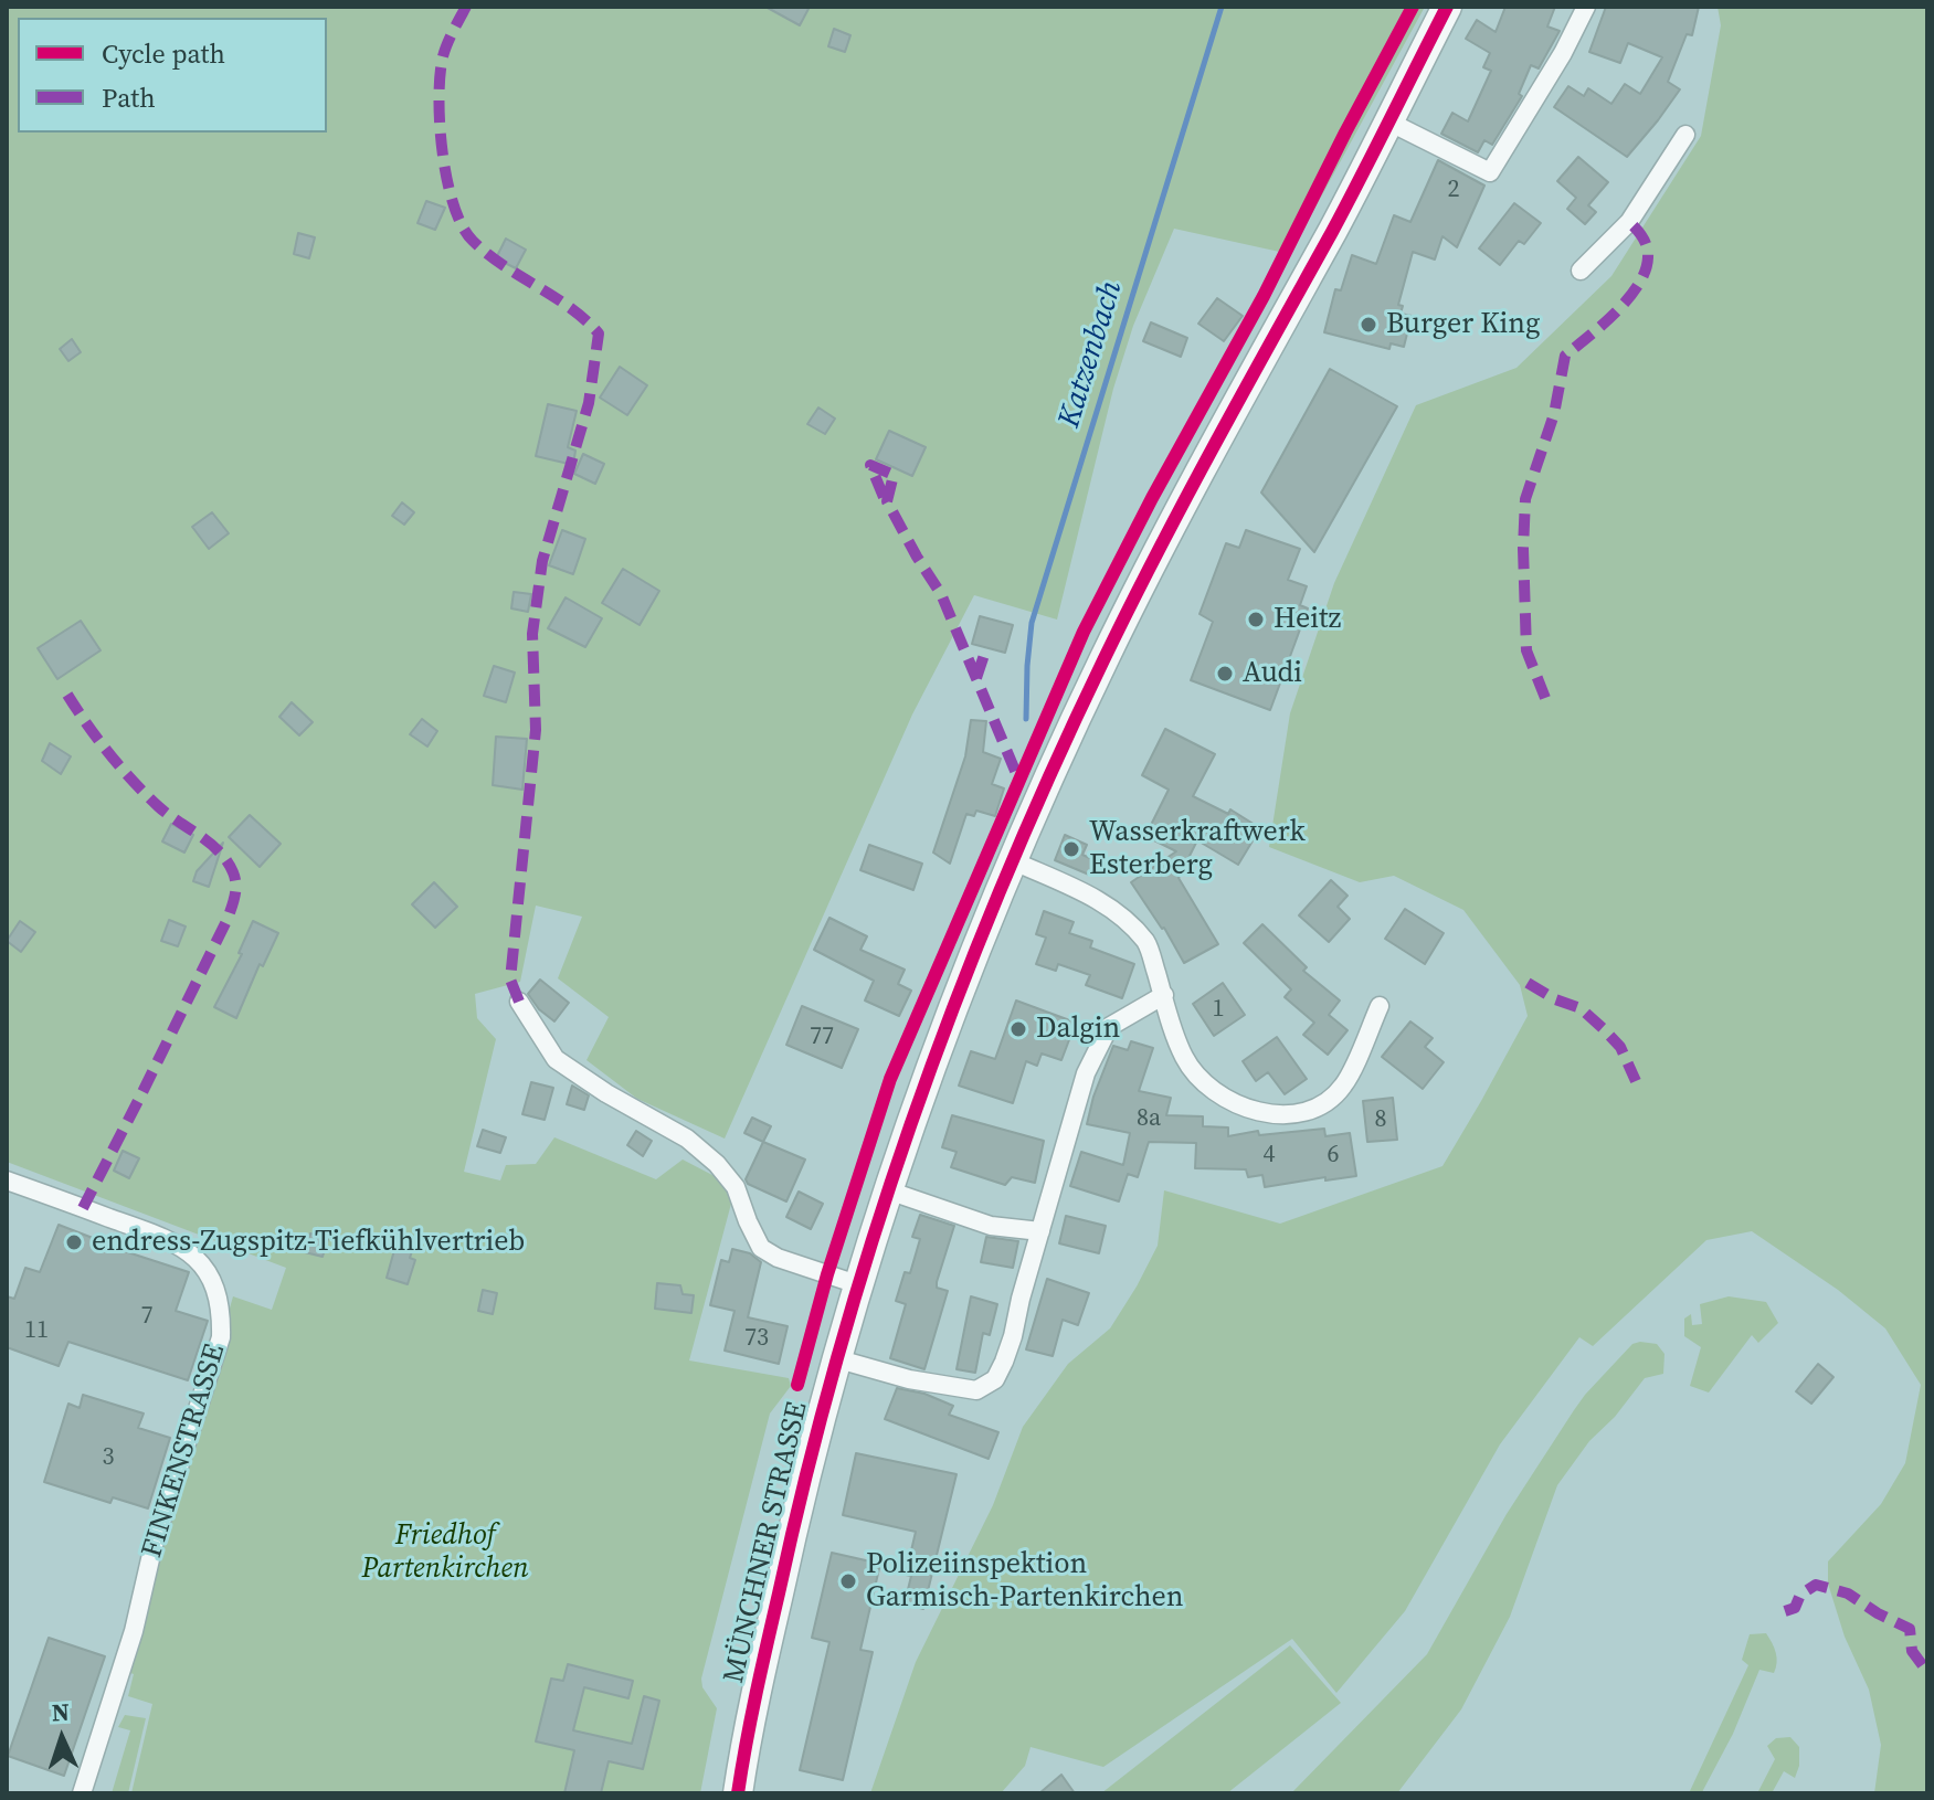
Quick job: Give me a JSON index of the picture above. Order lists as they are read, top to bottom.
{
  "streets": {
    "main road": ["MÜNCHNER STRASSE"],
    "street": ["FINKENSTRASSE"]
  },
  "water": ["Katzenbach"],
  "parks": ["Friedhof Partenkirchen"],
  "places": [
    "Burger King",
    "Heitz",
    "Audi",
    "Wasserkraftwerk Esterberg",
    "Dalgin",
    "endress-Zugspitz-Tiefkühlvertrieb",
    "Polizeiinspektion Garmisch-Partenkirchen"
  ],
  "house_numbers": [
    "2",
    "1",
    "77",
    "8a",
    "8",
    "4",
    "6",
    "7",
    "11",
    "73",
    "3"
  ],
  "legend": ["Cycle path", "Path"],
  "north": "top"
}
